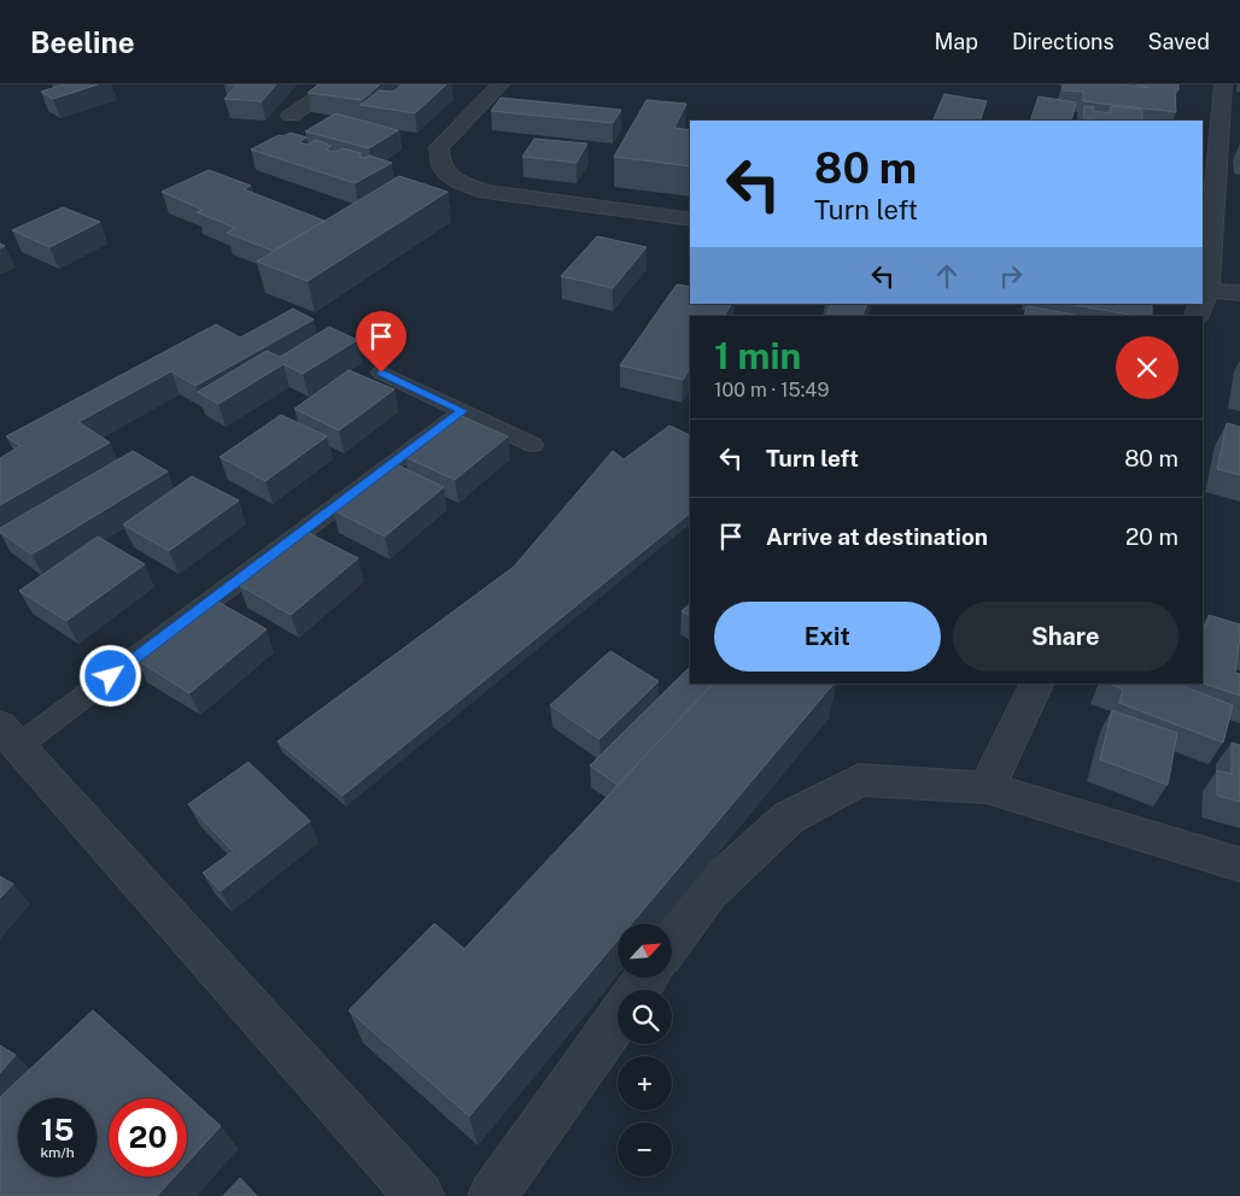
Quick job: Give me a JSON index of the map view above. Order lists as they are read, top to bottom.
{
  "north": "top right",
  "page": {
    "header": "Beeline",
    "nav": ["Map", "Directions", "Saved"],
    "turn": ["80 m", "Turn left"],
    "heading": ["1 min", "100 m · 15:49"],
    "list": [
      {
        "name": "Turn left",
        "value": "80 m"
      },
      {
        "name": "Arrive at destination",
        "value": "20 m"
      }
    ],
    "buttons": ["Exit", "Share"],
    "map_buttons": ["+", "−"],
    "speed": "15 km/h",
    "limit": "20"
  }
}
